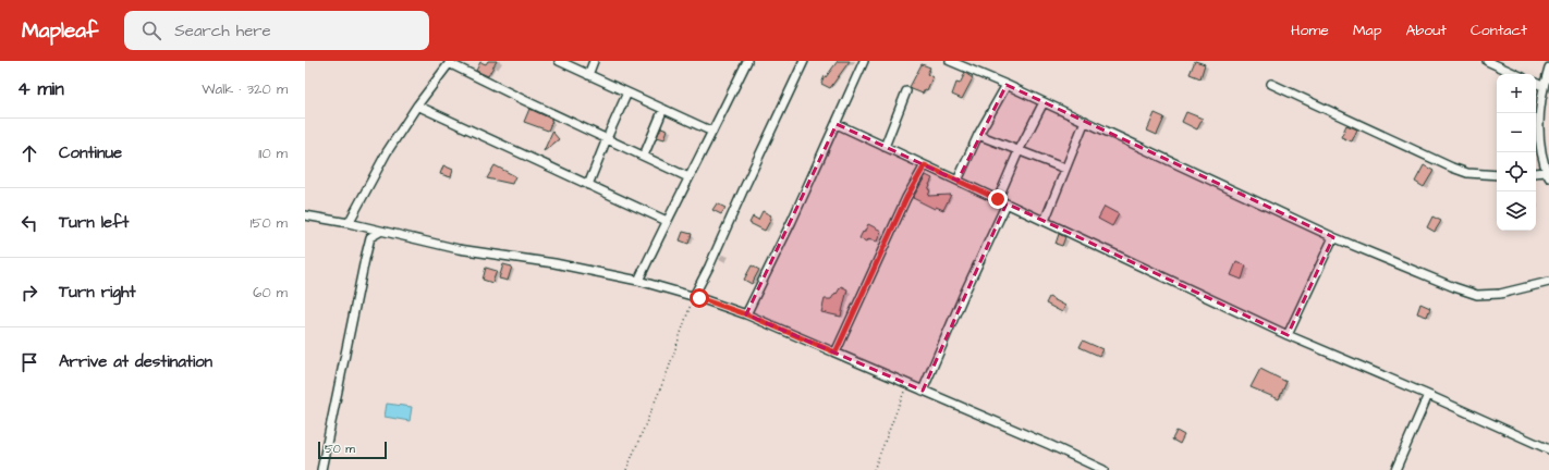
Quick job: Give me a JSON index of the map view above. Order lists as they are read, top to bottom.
{
  "scale_bar": "50 m",
  "page": {
    "header": "Mapleaf",
    "search": "Search here",
    "nav": [
      "Home",
      "Map",
      "About",
      "Contact"
    ],
    "heading": ["4 min", "Walk · 320 m"],
    "map_buttons": ["+", "−"],
    "list": [
      ["Continue", "110 m"],
      ["Turn left", "150 m"],
      ["Turn right", "60 m"],
      "Arrive at destination"
    ],
    "scale": "50 m"
  }
}
